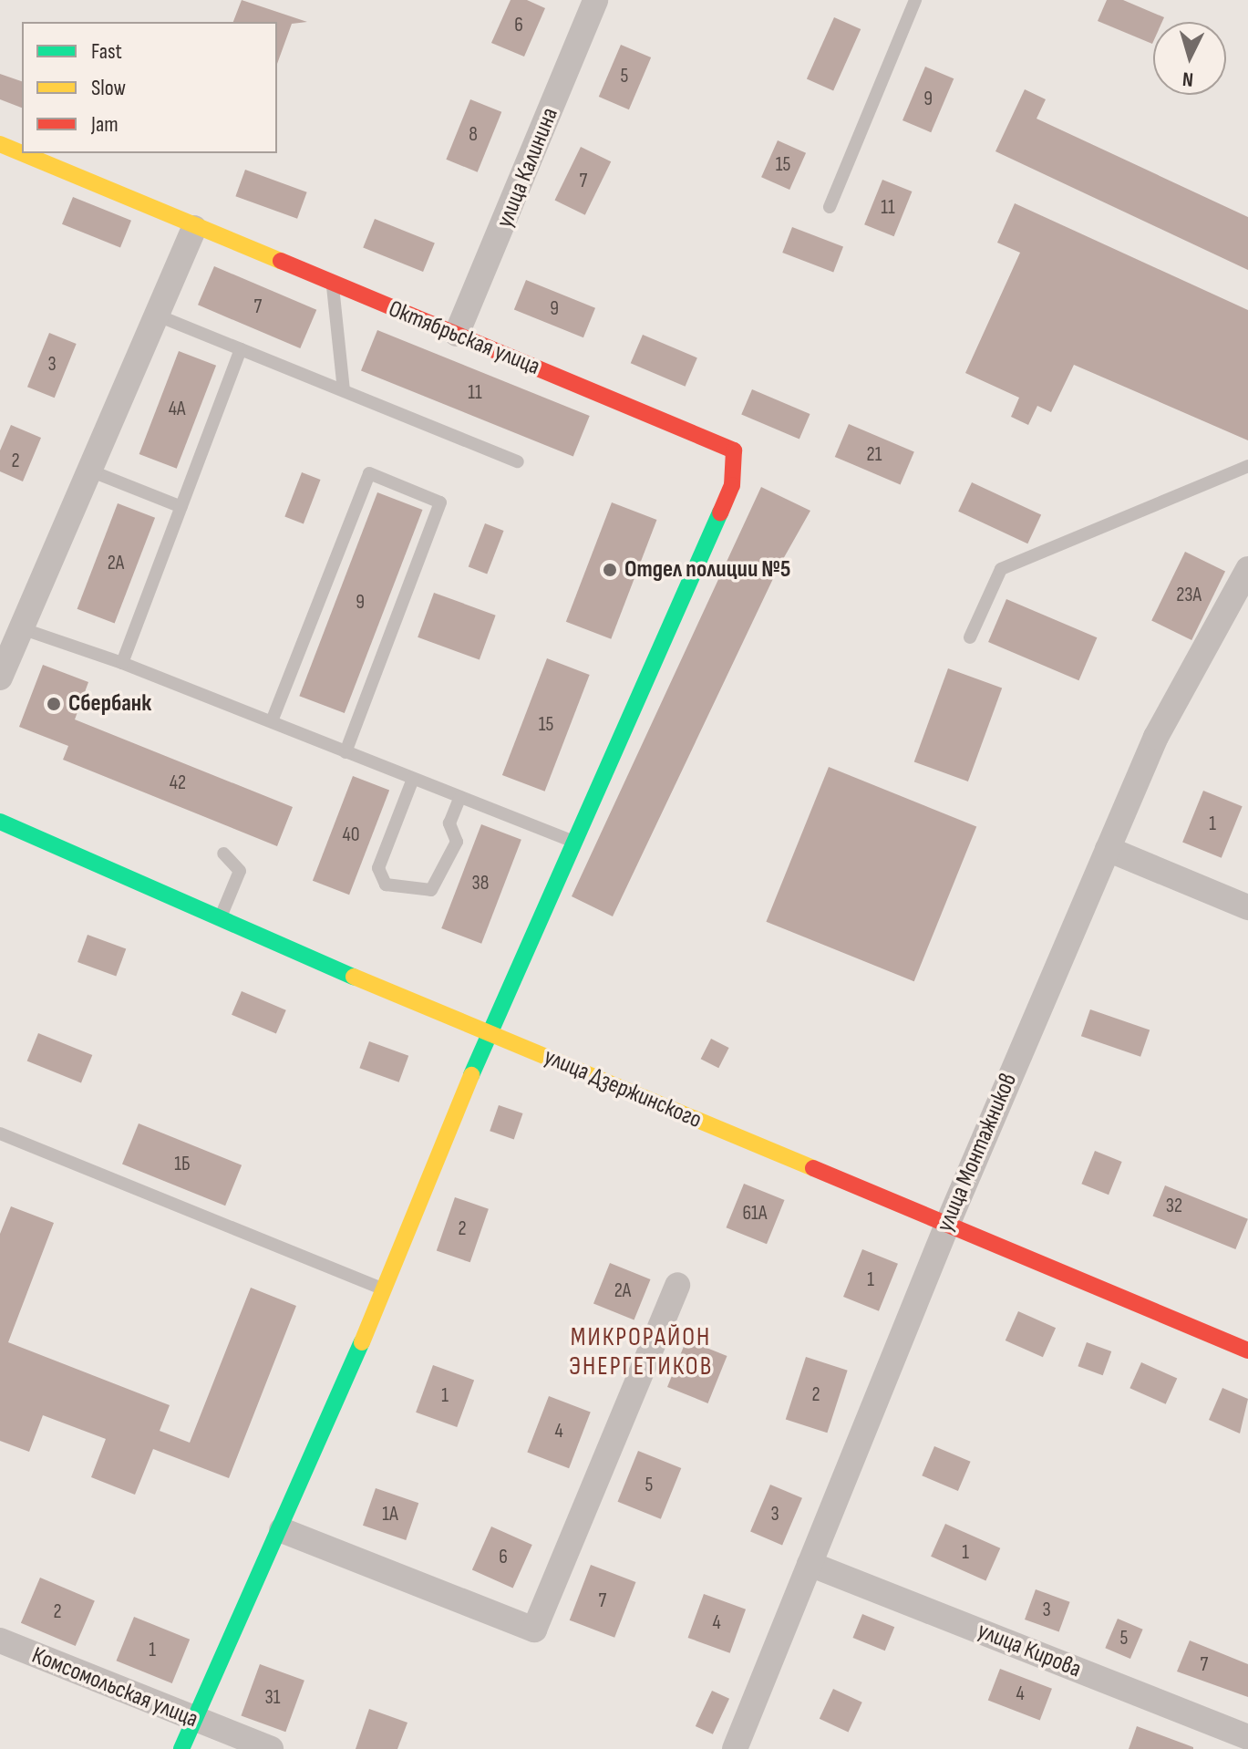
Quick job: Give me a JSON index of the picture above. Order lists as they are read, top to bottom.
{
  "streets": {
    "street": [
      "улица Калинина",
      "Октябрьская улица",
      "улица Дзержинского",
      "улица Монтажников",
      "улица Кирова",
      "Комсомольская улица"
    ]
  },
  "crossings": [
    ["улица Калинина", "Октябрьская улица"],
    ["улица Дзержинского", "улица Монтажников"],
    ["улица Монтажников", "улица Кирова"]
  ],
  "districts": ["МИКРОРАЙОН ЭНЕРГЕТИКОВ"],
  "places": ["Отдел полиции №5", "Сбербанк"],
  "house_numbers": [
    "6",
    "5",
    "9",
    "8",
    "15",
    "7",
    "11",
    "7",
    "9",
    "3",
    "11",
    "4А",
    "21",
    "2",
    "2А",
    "23А",
    "9",
    "15",
    "42",
    "1",
    "40",
    "38",
    "1Б",
    "32",
    "61А",
    "2",
    "1",
    "2А",
    "2",
    "1",
    "4",
    "5",
    "1А",
    "3",
    "1",
    "6",
    "7",
    "3",
    "2",
    "4",
    "5",
    "1",
    "7",
    "4",
    "31"
  ],
  "legend": ["Fast", "Slow", "Jam"],
  "north": "bottom"
}
